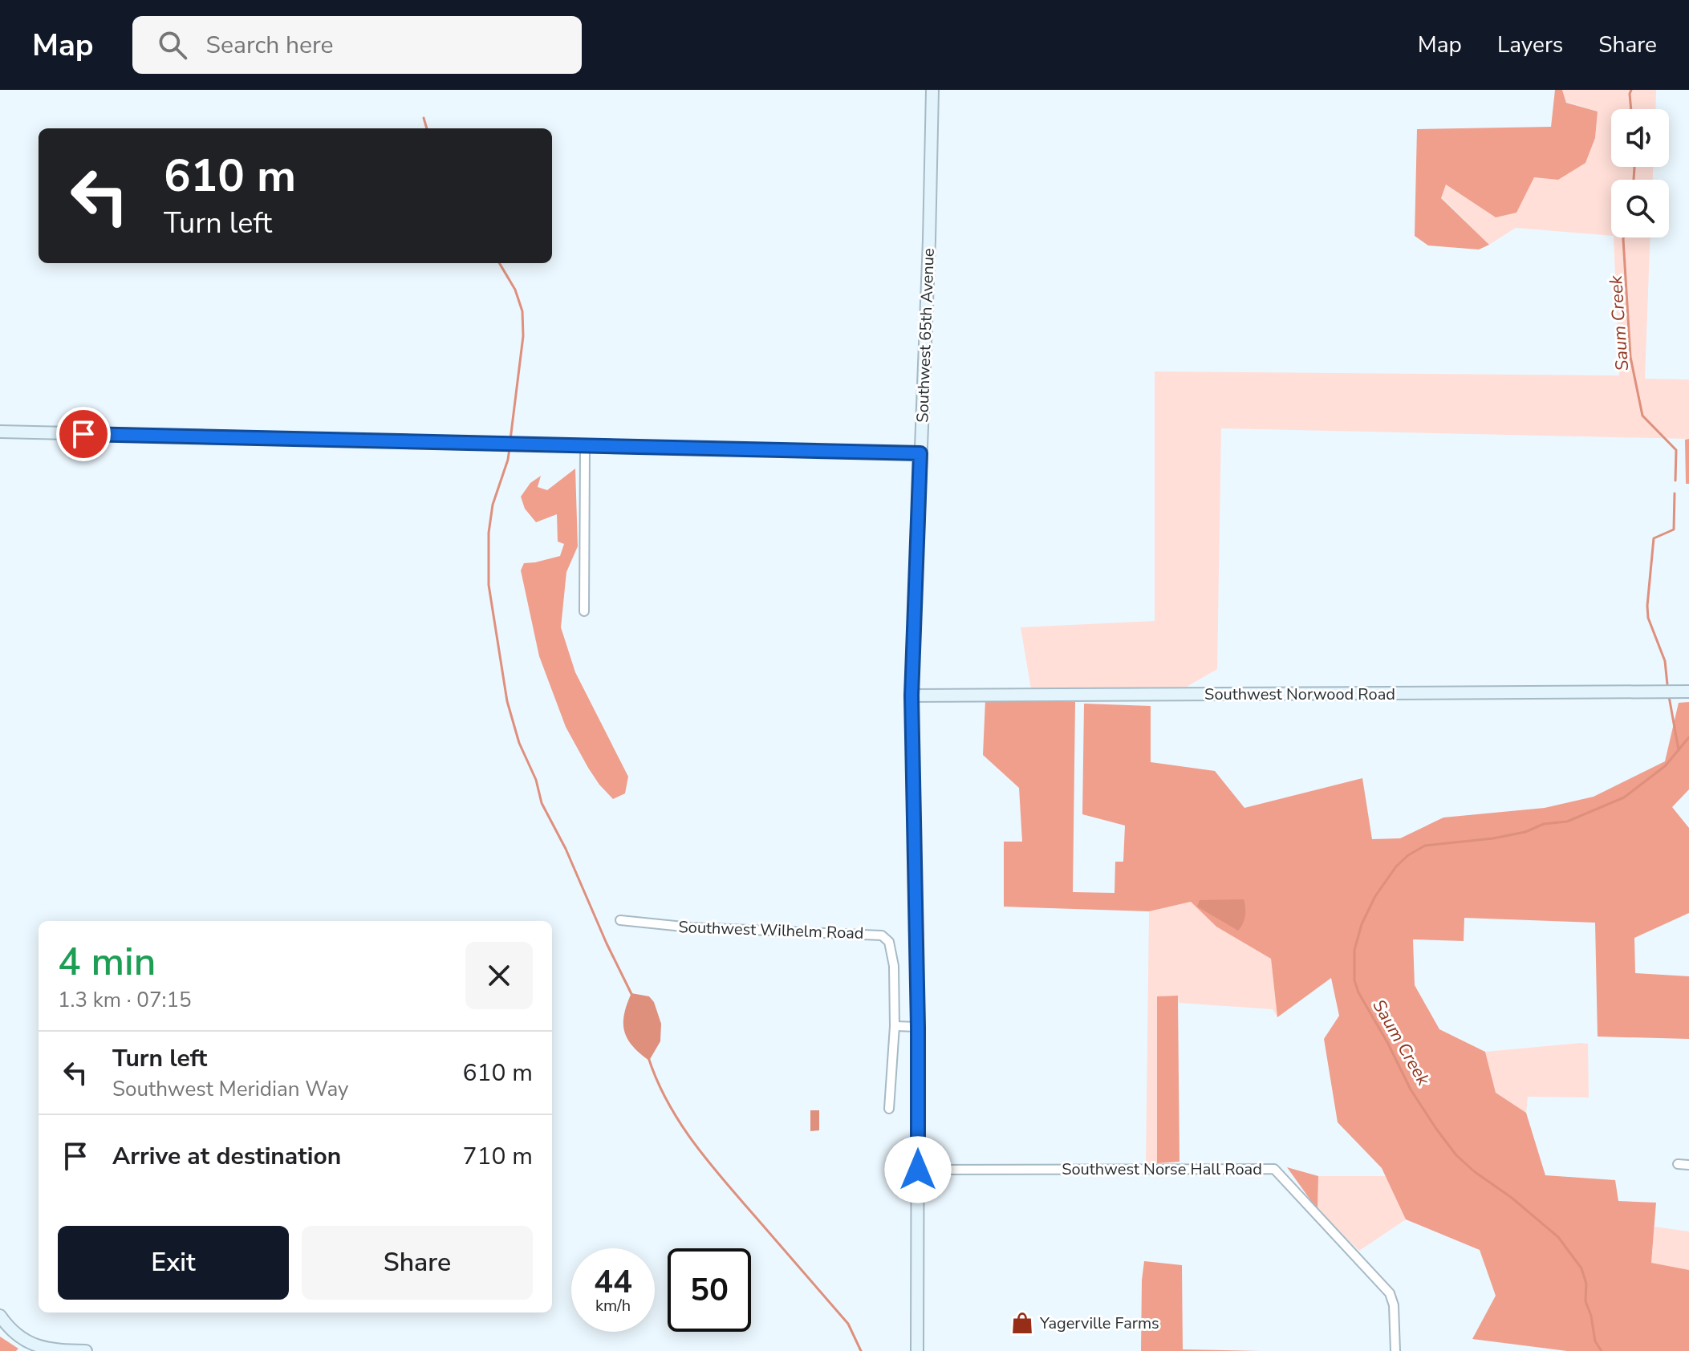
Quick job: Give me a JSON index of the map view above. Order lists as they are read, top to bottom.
{
  "streets": {
    "street": [
      "Southwest 65th Avenue",
      "Southwest Norwood Road",
      "Southwest Wilhelm Road",
      "Southwest Norse Hall Road"
    ]
  },
  "crossings": [
    ["Southwest 65th Avenue", "Southwest Norwood Road"],
    ["Southwest 65th Avenue", "Southwest Norse Hall Road"]
  ],
  "water": ["Saum Creek"],
  "places": {
    "shop": ["Yagerville Farms"]
  },
  "page": {
    "header": "Map",
    "search": "Search here",
    "nav": ["Map", "Layers", "Share"],
    "turn": ["610 m", "Turn left"],
    "heading": ["4 min", "1.3 km · 07:15"],
    "list": [
      {
        "name": "Turn left",
        "note": "Southwest Meridian Way",
        "value": "610 m"
      },
      {
        "name": "Arrive at destination",
        "value": "710 m"
      }
    ],
    "buttons": ["Exit", "Share"],
    "speed": "44 km/h",
    "limit": "50"
  }
}
